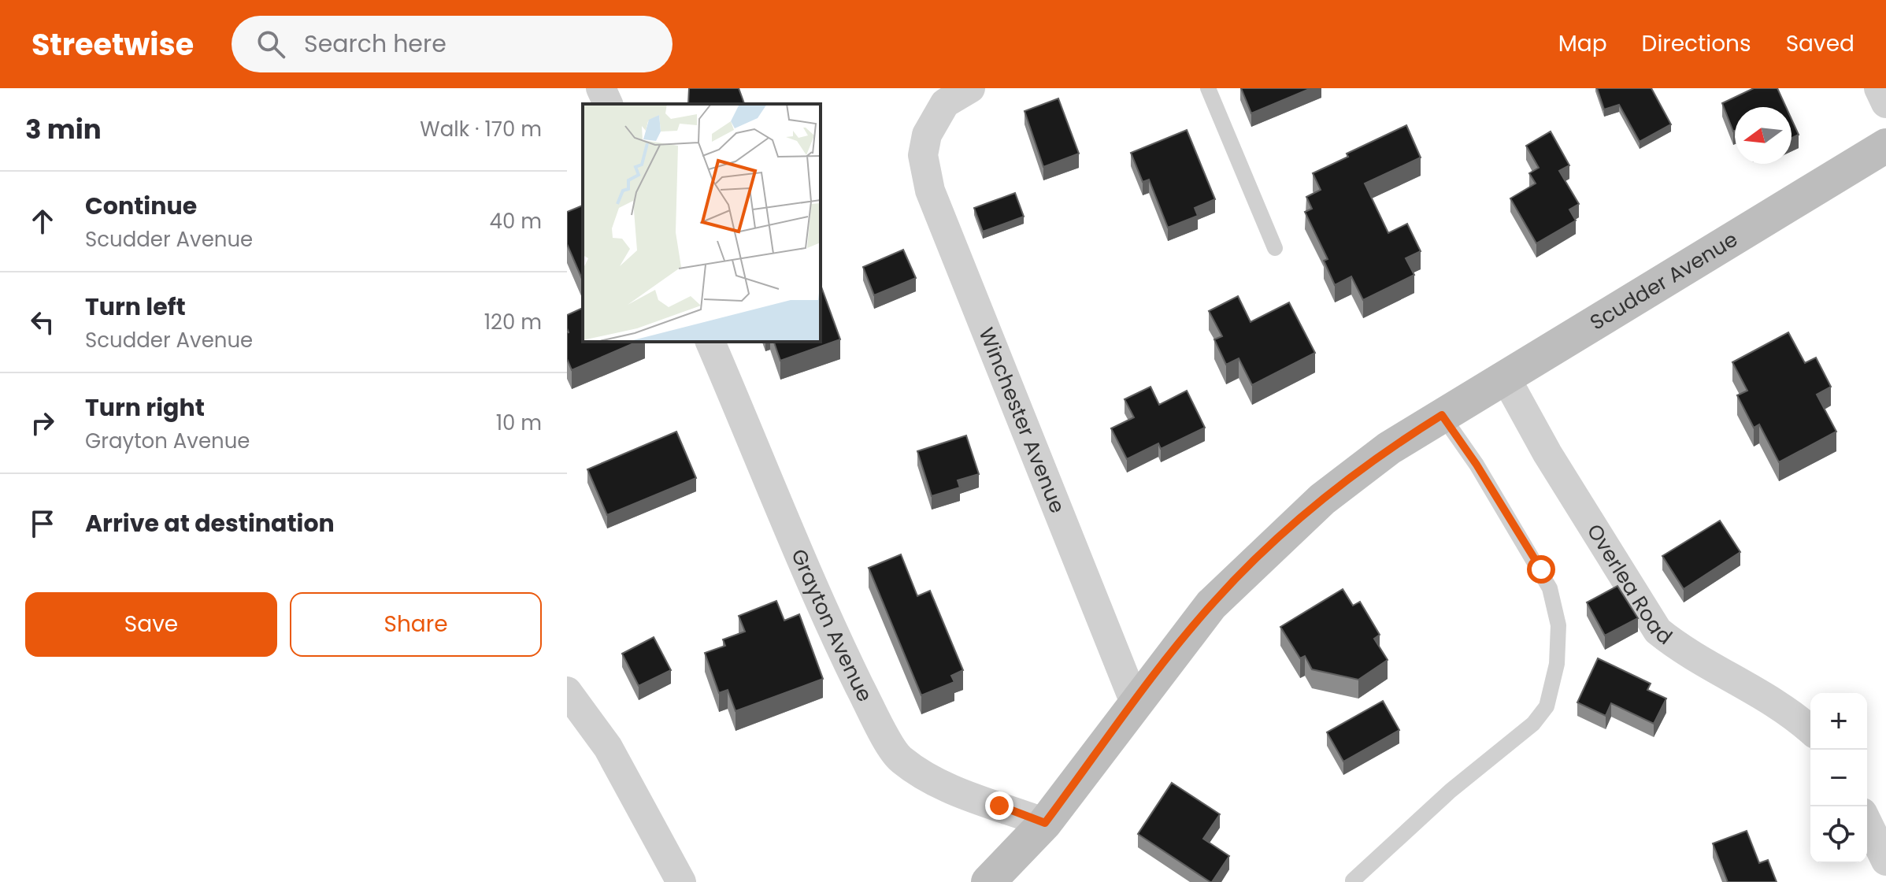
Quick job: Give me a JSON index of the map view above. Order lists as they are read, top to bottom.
{
  "streets": {
    "street": [
      "Scudder Avenue",
      "Winchester Avenue",
      "Overlea Road",
      "Grayton Avenue"
    ]
  },
  "crossings": [
    ["Scudder Avenue", "Winchester Avenue"],
    ["Scudder Avenue", "Overlea Road"],
    ["Scudder Avenue", "Grayton Avenue"]
  ],
  "north": "left",
  "page": {
    "header": "Streetwise",
    "search": "Search here",
    "nav": ["Map", "Directions", "Saved"],
    "heading": ["3 min", "Walk · 170 m"],
    "list": [
      ["Continue", "Scudder Avenue", "40 m"],
      ["Turn left", "Scudder Avenue", "120 m"],
      ["Turn right", "Grayton Avenue", "10 m"],
      "Arrive at destination"
    ],
    "buttons": ["Save", "Share"],
    "map_buttons": ["+", "−"]
  }
}
